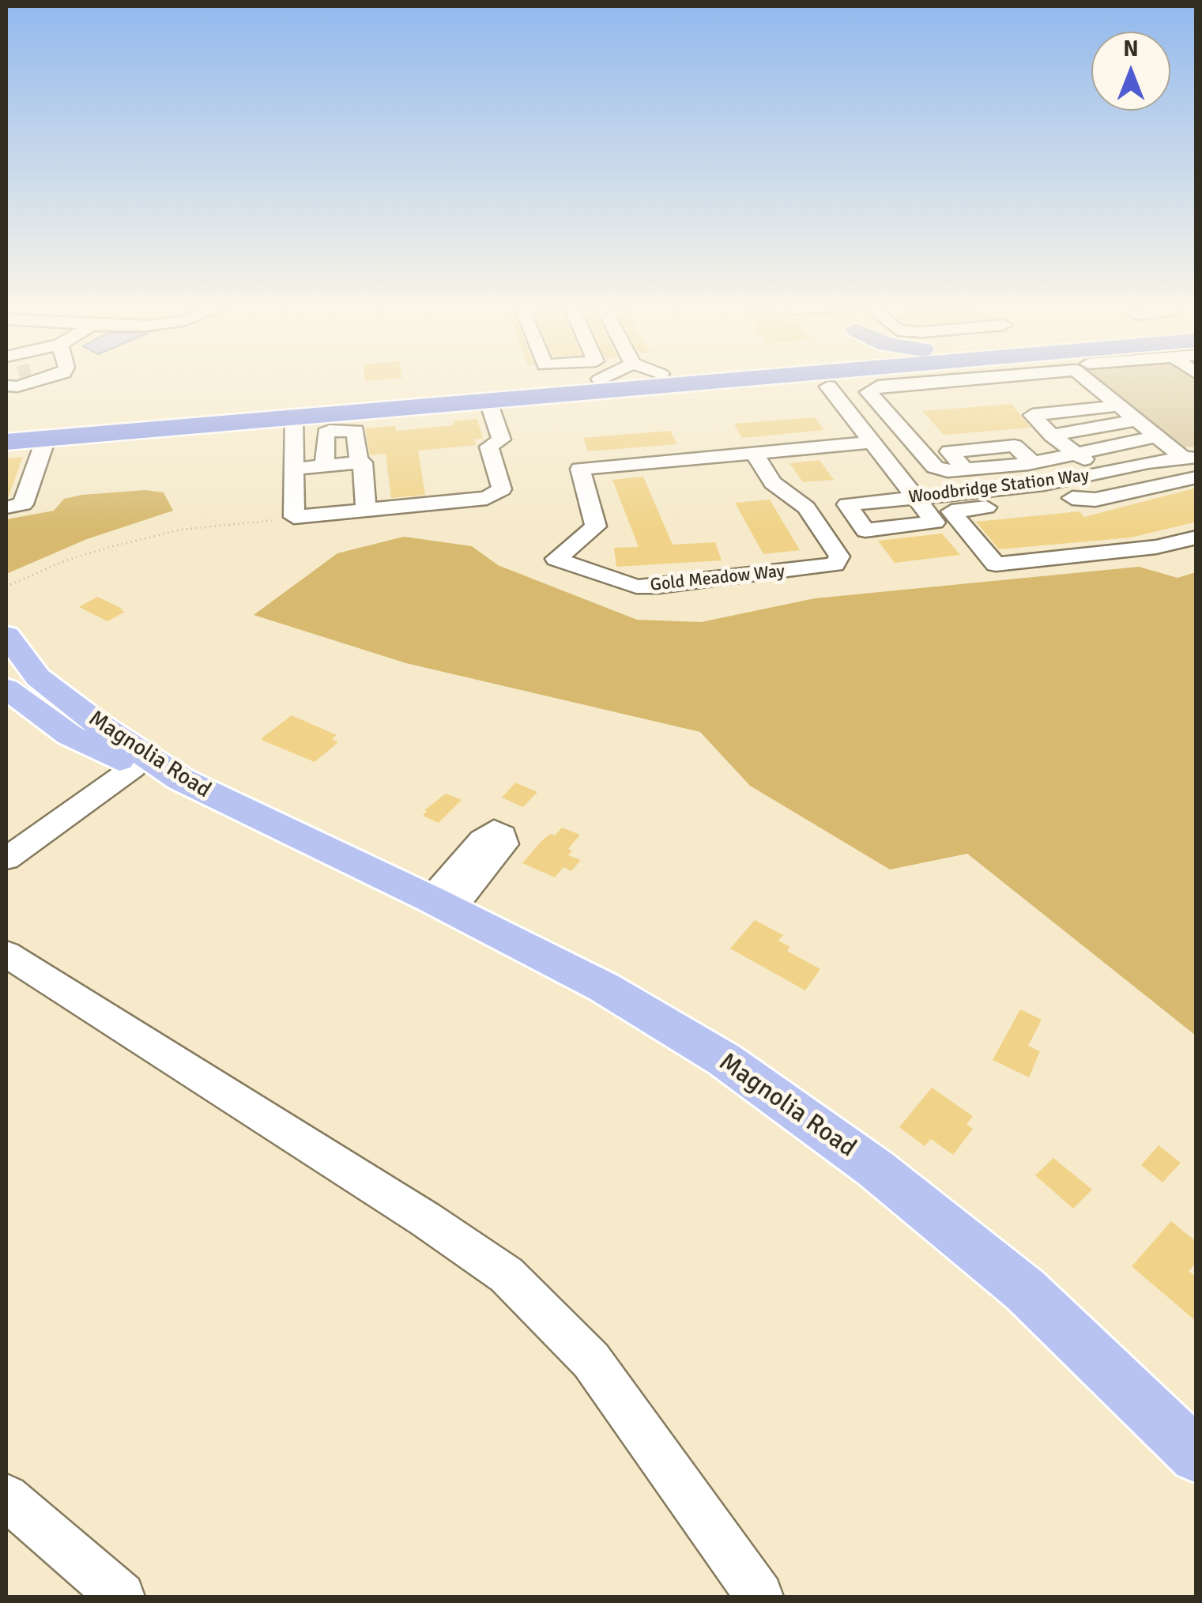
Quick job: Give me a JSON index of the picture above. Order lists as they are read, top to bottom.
{
  "streets": {
    "main road": ["Magnolia Road"],
    "street": ["Woodbridge Station Way", "Gold Meadow Way"]
  },
  "north": "top"
}
